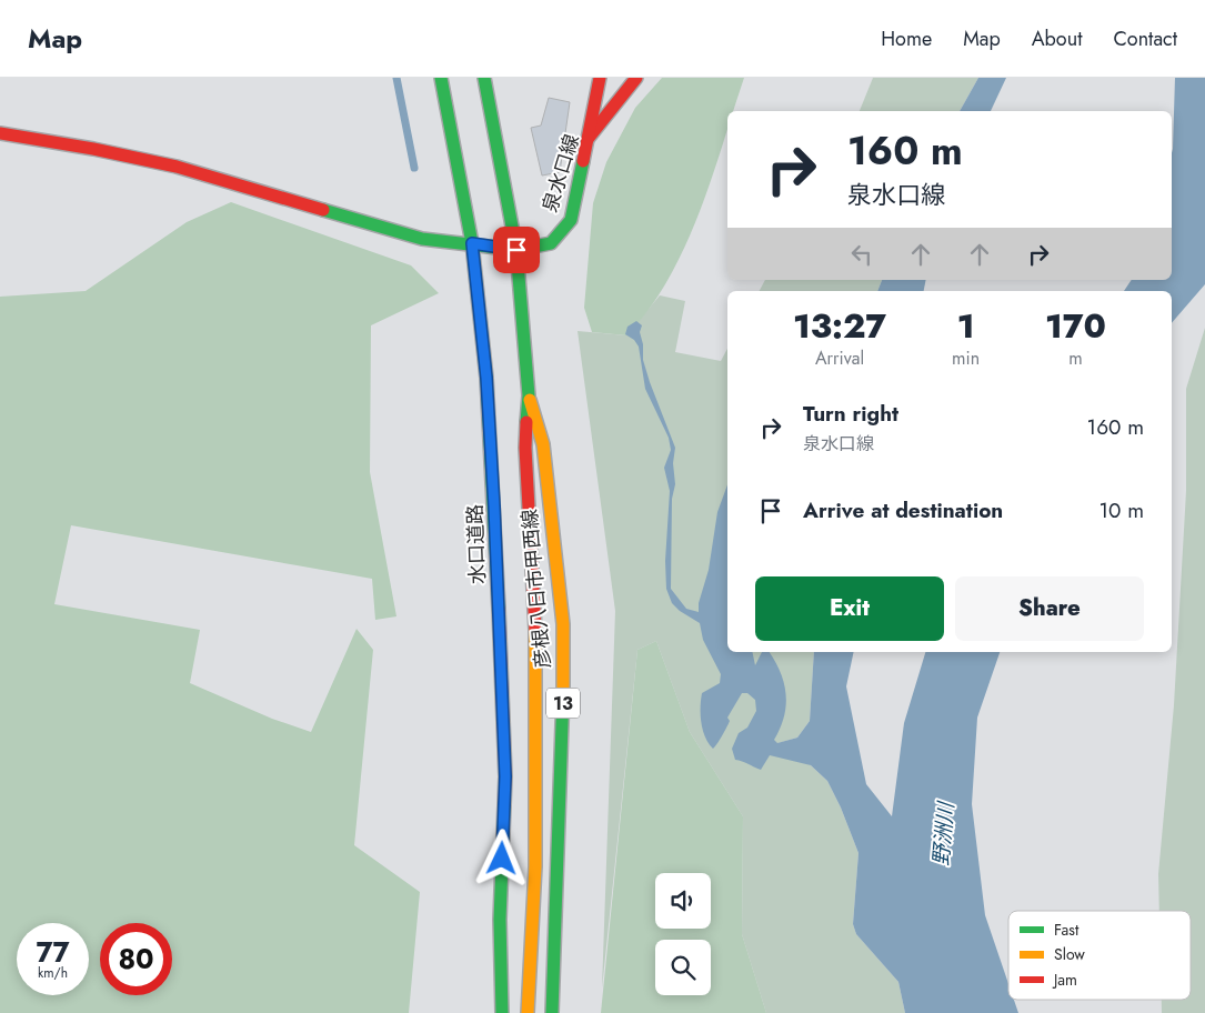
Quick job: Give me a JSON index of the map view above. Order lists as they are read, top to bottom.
{
  "streets": {
    "main road": [
      "泉水口線",
      "水口道路",
      "彦根八日市甲西線",
      "13"
    ]
  },
  "crossings": [
    ["泉水口線", "水口道路"]
  ],
  "water": ["野洲川"],
  "legend": ["Fast", "Slow", "Jam"],
  "page": {
    "header": "Map",
    "nav": [
      "Home",
      "Map",
      "About",
      "Contact"
    ],
    "turn": ["160 m", "泉水口線"],
    "eta": [
      "13:27",
      "Arrival",
      "1",
      "min",
      "170",
      "m"
    ],
    "list": [
      {
        "name": "Turn right",
        "note": "泉水口線",
        "value": "160 m"
      },
      {
        "name": "Arrive at destination",
        "value": "10 m"
      }
    ],
    "buttons": ["Exit", "Share"],
    "speed": "77 km/h",
    "limit": "80"
  }
}
